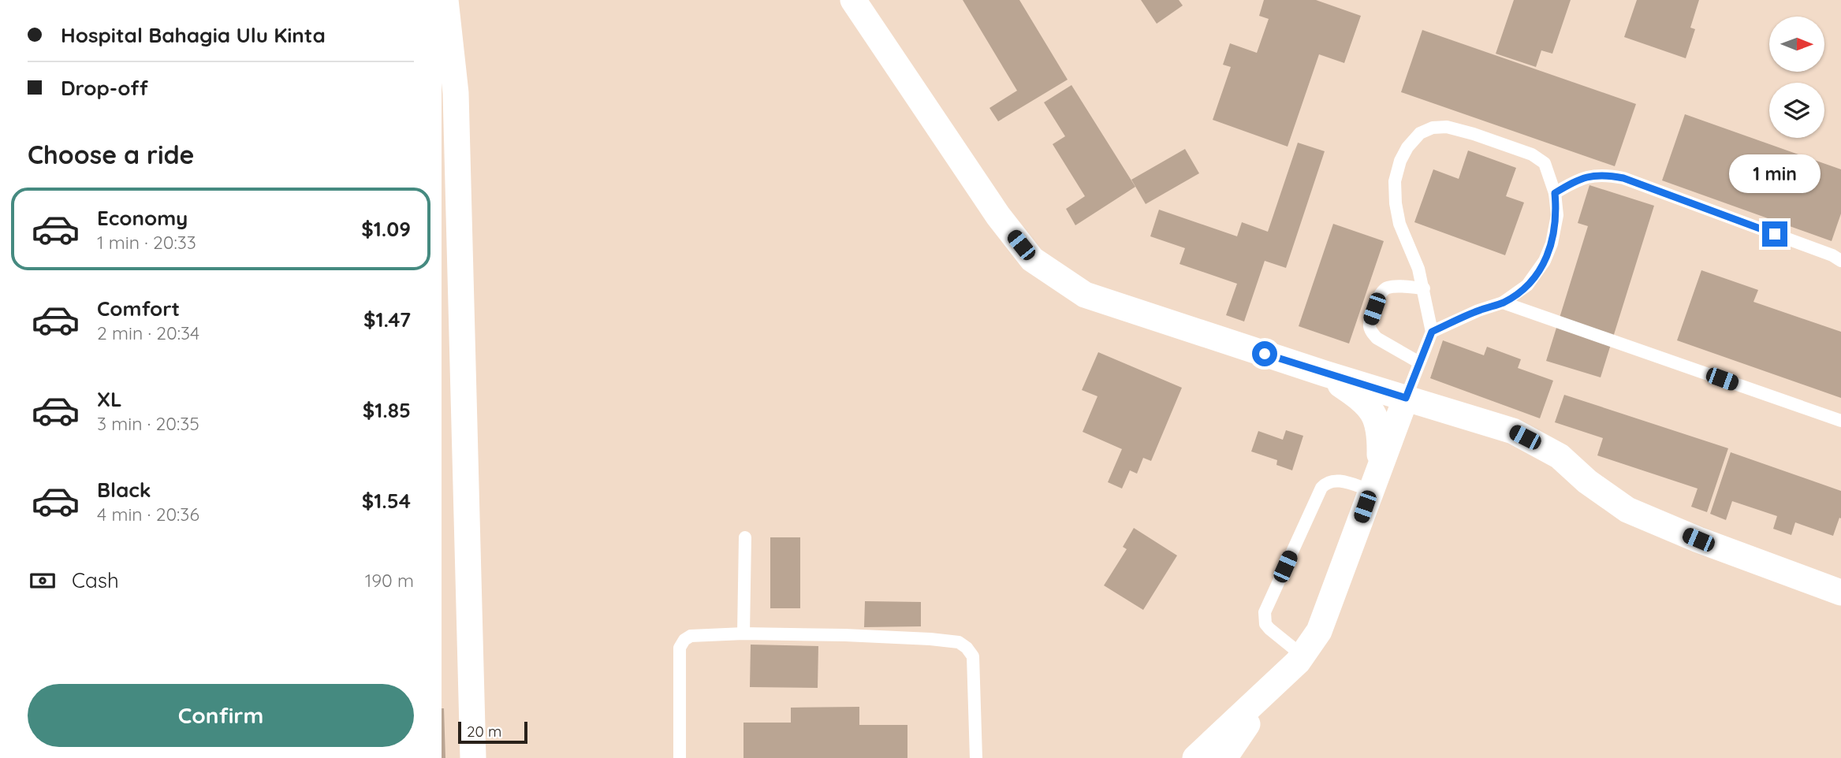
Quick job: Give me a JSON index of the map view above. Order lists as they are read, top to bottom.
{
  "scale_bar": "20 m",
  "north": "right",
  "page": {
    "banner": ["Hospital Bahagia Ulu Kinta", "Drop-off"],
    "heading": "Choose a ride",
    "bubble": "1 min",
    "list": [
      {
        "name": "Economy",
        "note": "1 min · 20:33",
        "value": "$1.09"
      },
      {
        "name": "Comfort",
        "note": "2 min · 20:34",
        "value": "$1.47"
      },
      {
        "name": "XL",
        "note": "3 min · 20:35",
        "value": "$1.85"
      },
      {
        "name": "Black",
        "note": "4 min · 20:36",
        "value": "$1.54"
      }
    ],
    "pay": ["Cash", "190 m"],
    "buttons": "Confirm",
    "scale": "20 m"
  }
}
